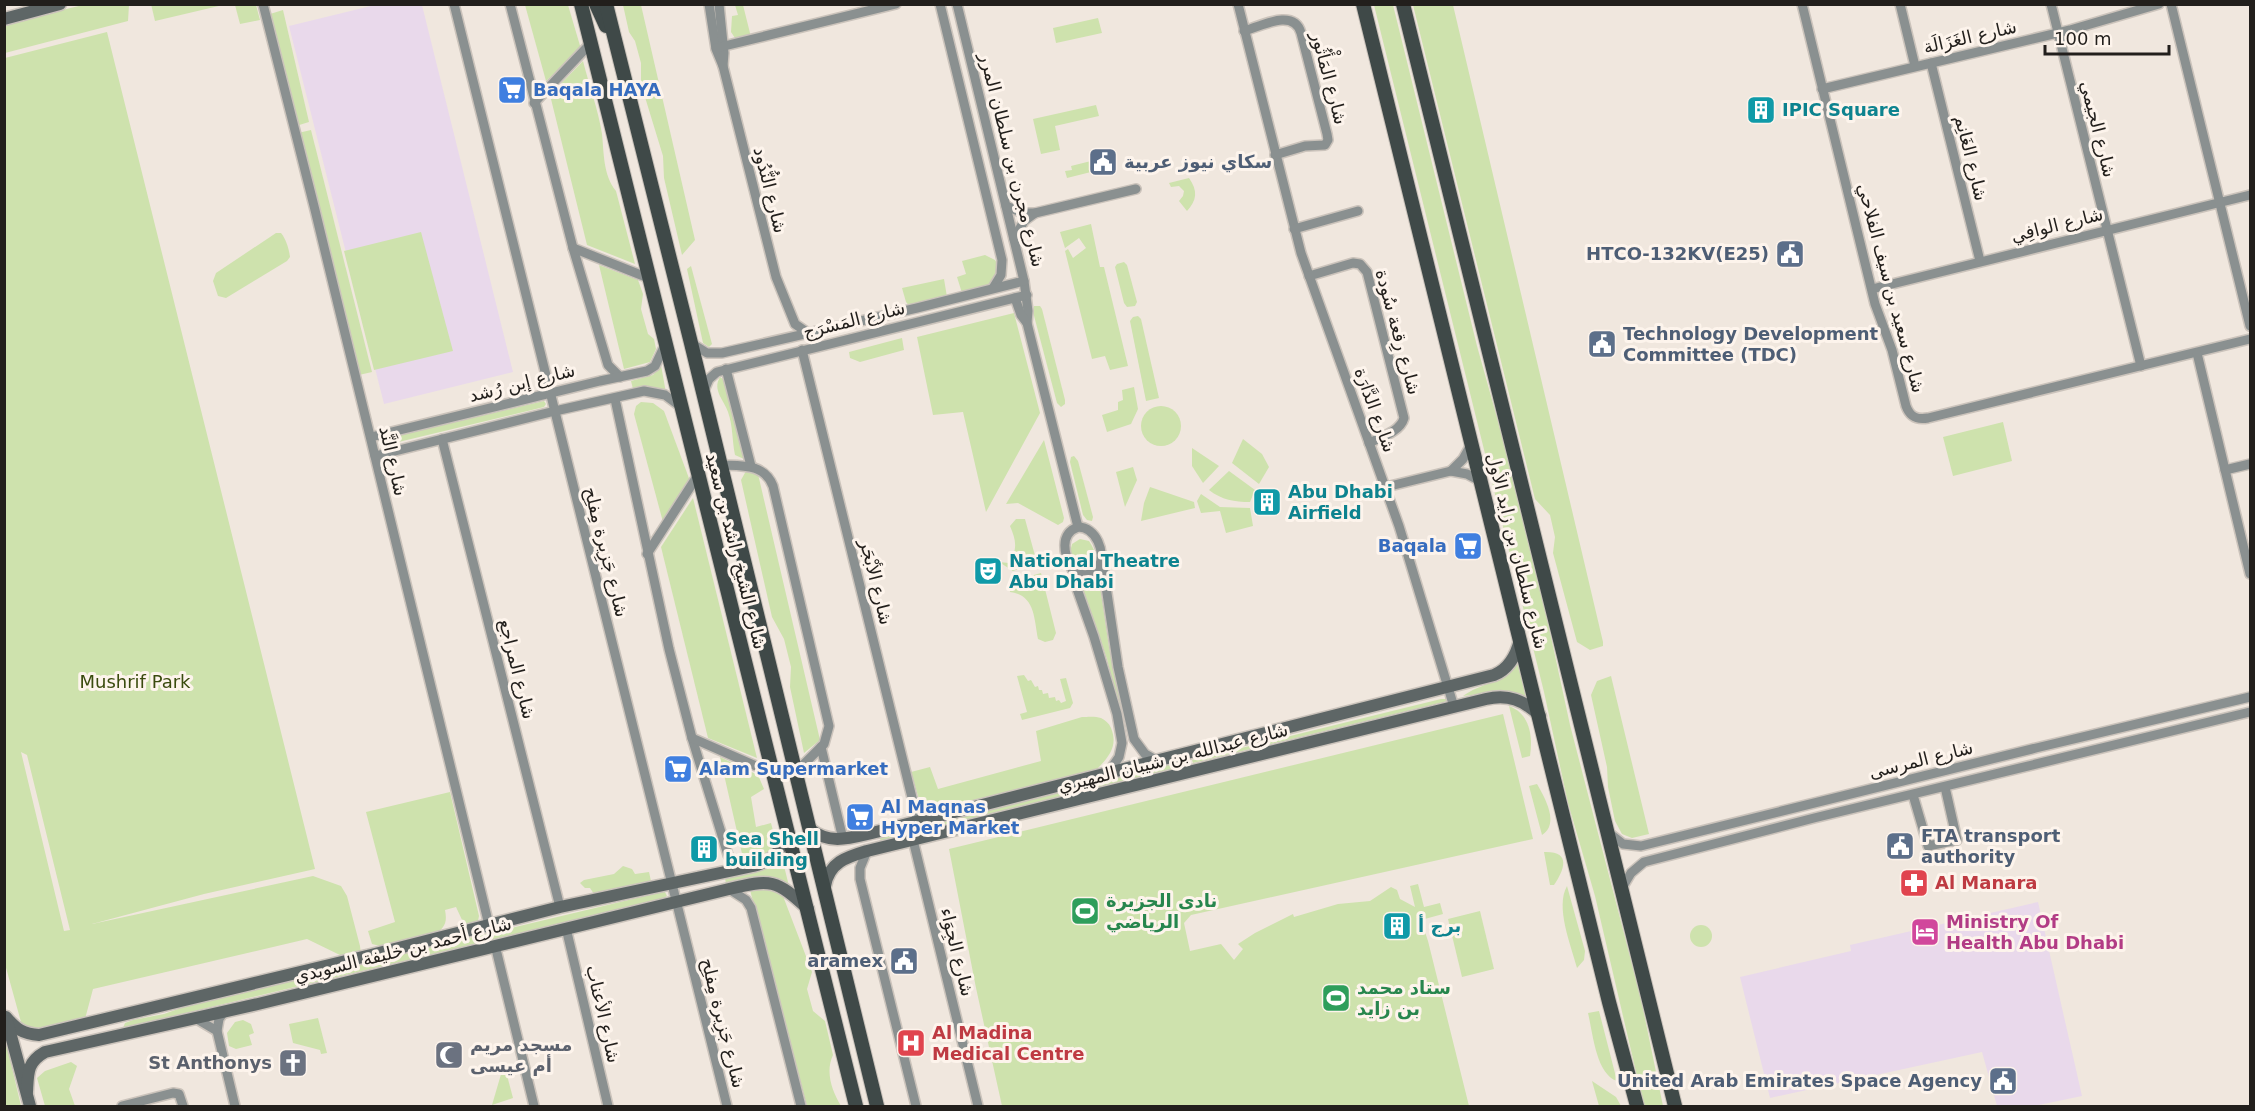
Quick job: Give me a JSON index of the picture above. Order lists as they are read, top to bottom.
{
  "streets": {
    "main road": ["شارع الشيخ راشد بن سعيد", "شارع سلطان بن زايد الأول"],
    "street": [
      "شارع الغَزَالَة",
      "شارع المَأْثُور",
      "شارع الجيمي",
      "شارع الغَانِم",
      "شارع مجرن بن سلطان المرر",
      "شارع النُّدُود",
      "شارع الوافِي",
      "شارع سعيد بن سيف الفلاحي",
      "شارع المَسْرَج",
      "شارع رِقعة سُودة",
      "شارع إبن رُشد",
      "شارع الدَّارَة",
      "شارع النَّد",
      "شارع جَزِيرة مِفلِح",
      "شارع الأبْجَر",
      "شارع المراجع",
      "شارع عبدالله بن شيبان المهيري",
      "شارع المرسى",
      "شارع أحمد بن خليفة السويدي",
      "شارع الجِوَاء",
      "شارع الأعناب"
    ]
  },
  "crossings": [
    ["شارع الغَزَالَة", "شارع الجيمي"],
    ["شارع الغَزَالَة", "شارع الغَانِم"],
    ["شارع الغَزَالَة", "شارع سعيد بن سيف الفلاحي"],
    ["شارع المَأْثُور", "شارع الدَّارَة"],
    ["شارع الجيمي", "شارع الوافِي"],
    ["شارع الجيمي", "شارع سعيد بن سيف الفلاحي"],
    ["شارع الغَانِم", "شارع الوافِي"],
    ["شارع مجرن بن سلطان المرر", "شارع المَسْرَج"],
    ["شارع النُّدُود", "شارع المَسْرَج"],
    ["شارع الوافِي", "شارع سعيد بن سيف الفلاحي"],
    ["شارع المَسْرَج", "شارع الشيخ راشد بن سعيد"],
    ["شارع المَسْرَج", "شارع الأبْجَر"],
    ["شارع رِقعة سُودة", "شارع الدَّارَة"],
    ["شارع إبن رُشد", "شارع النَّد"],
    ["شارع إبن رُشد", "شارع الشيخ راشد بن سعيد"],
    ["شارع إبن رُشد", "شارع جَزِيرة مِفلِح"],
    ["شارع إبن رُشد", "شارع المراجع"],
    ["شارع الدَّارَة", "شارع عبدالله بن شيبان المهيري"],
    ["شارع النَّد", "شارع أحمد بن خليفة السويدي"],
    ["شارع الشيخ راشد بن سعيد", "شارع عبدالله بن شيبان المهيري"],
    ["شارع الشيخ راشد بن سعيد", "شارع أحمد بن خليفة السويدي"],
    ["شارع سلطان بن زايد الأول", "شارع عبدالله بن شيبان المهيري"],
    ["شارع سلطان بن زايد الأول", "شارع المرسى"],
    ["شارع جَزِيرة مِفلِح", "شارع أحمد بن خليفة السويدي"],
    ["شارع الأبْجَر", "شارع عبدالله بن شيبان المهيري"],
    ["شارع المراجع", "شارع أحمد بن خليفة السويدي"],
    ["شارع عبدالله بن شيبان المهيري", "شارع الجِوَاء"],
    ["شارع أحمد بن خليفة السويدي", "شارع الأعناب"]
  ],
  "parks": ["Mushrif Park"],
  "places": {
    "supermarket": [
      "Baqala HAYA",
      "Baqala",
      "Alam Supermarket",
      "Al Maqnas Hyper Market"
    ],
    "building": [
      "IPIC Square",
      "Abu Dhabi Airfield",
      "Sea Shell building",
      "برج أ"
    ],
    "public building": [
      "سكاي نيوز عربية",
      "HTCO-132KV(E25)",
      "Technology Development Committee (TDC)",
      "FTA transport authority",
      "aramex",
      "United Arab Emirates Space Agency"
    ],
    "theatre": ["National Theatre Abu Dhabi"],
    "pharmacy": ["Al Manara"],
    "sports": ["نادى الجزيرة الرياضي", "ستاد محمد بن زايد"],
    "hotel": ["Ministry Of Health Abu Dhabi"],
    "hospital": ["Al Madina Medical Centre"],
    "mosque": ["مسجد مريم أم عيسى"],
    "church": ["St Anthonys"]
  },
  "scale_bar": "100 m"
}
